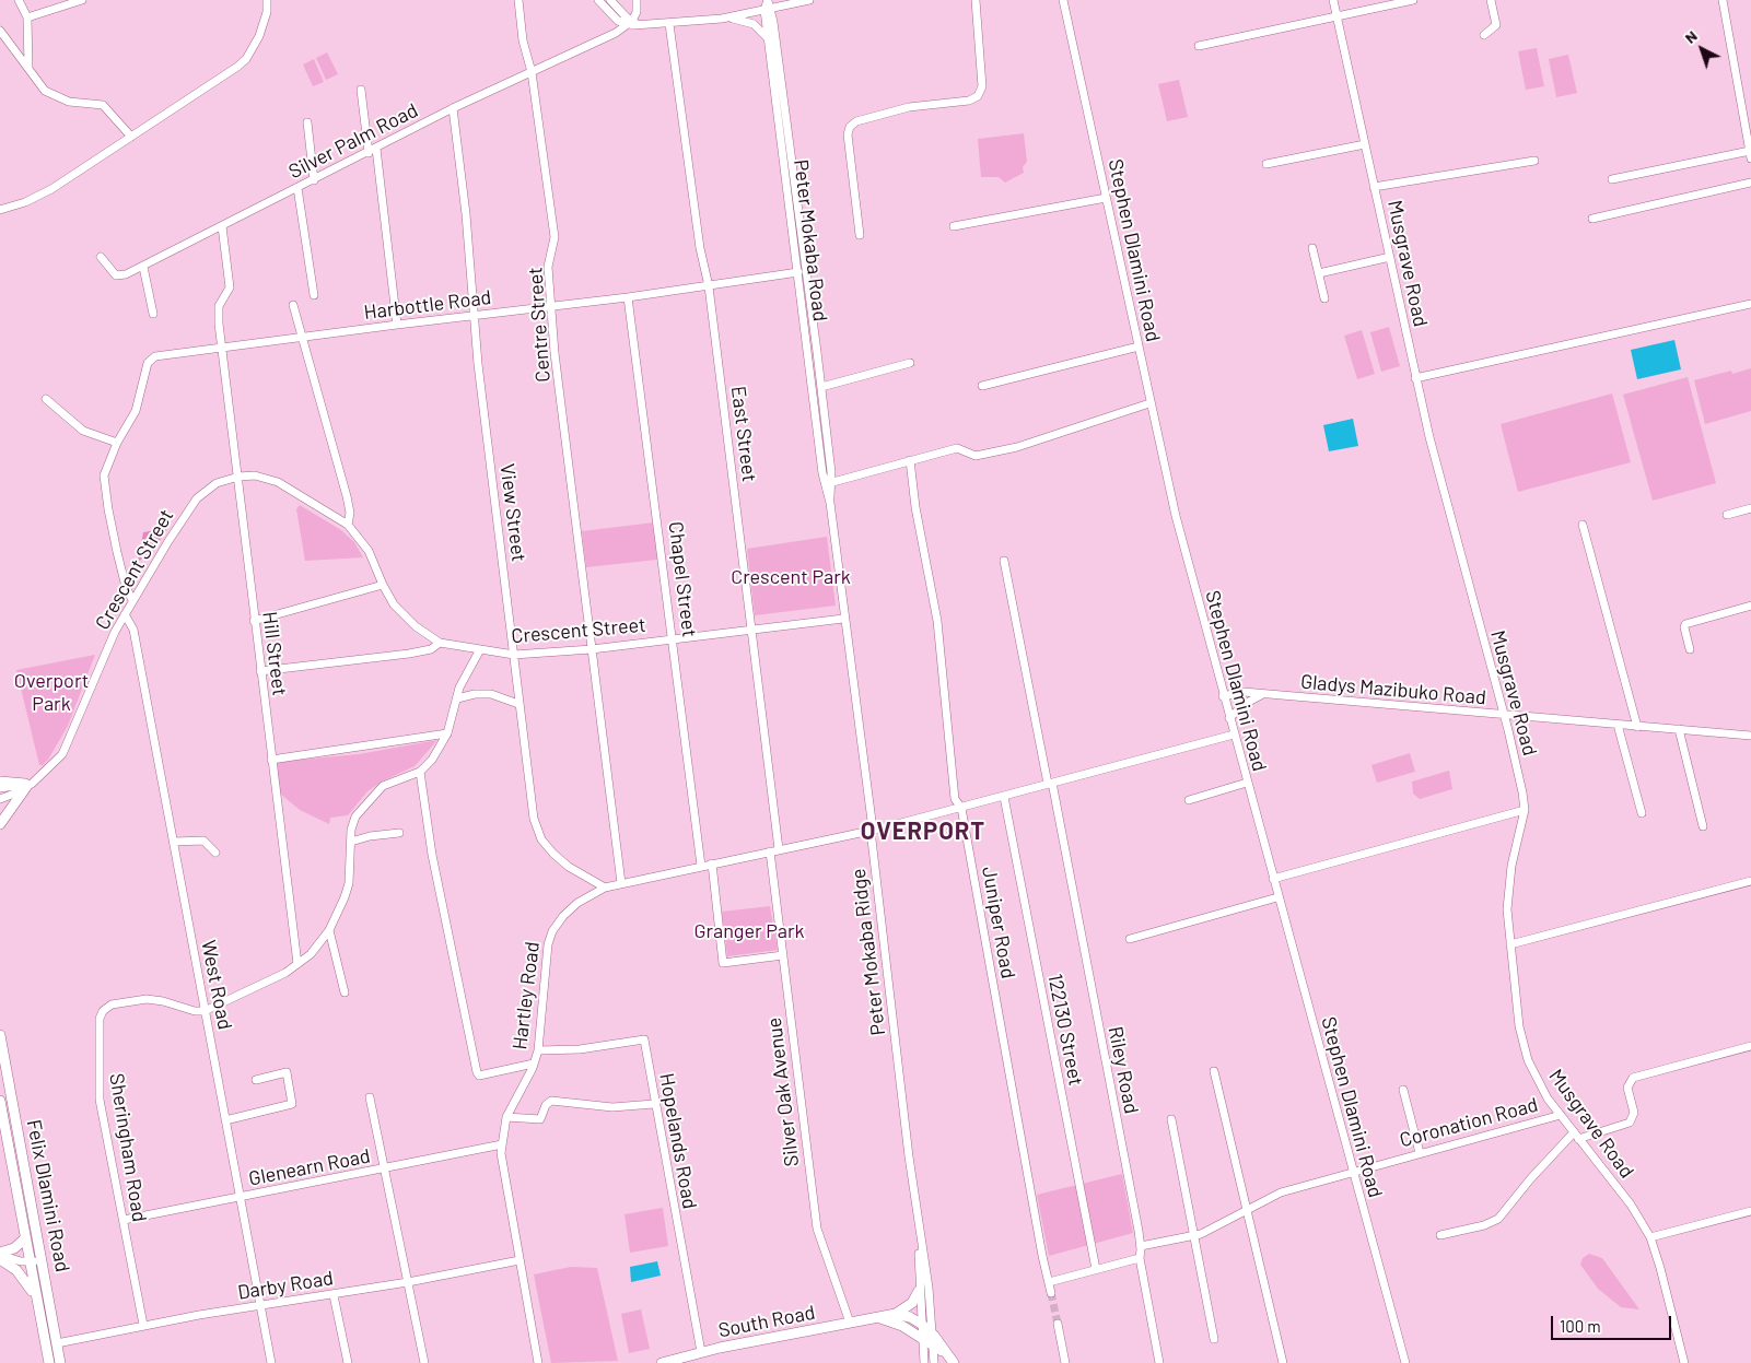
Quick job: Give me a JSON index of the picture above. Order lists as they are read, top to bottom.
{
  "streets": {
    "main road": ["Felix Dlamini Road", "South Road"],
    "street": [
      "Silver Palm Road",
      "Peter Mokaba Road",
      "Stephen Dlamini Road",
      "Musgrave Road",
      "Harbottle Road",
      "Centre Street",
      "East Street",
      "View Street",
      "Crescent Street",
      "Chapel Street",
      "Hill Street",
      "Gladys Mazibuko Road",
      "Juniper Road",
      "Peter Mokaba Ridge",
      "West Road",
      "Hartley Road",
      "122130 Street",
      "Riley Road",
      "Silver Oak Avenue",
      "Coronation Road",
      "Hopelands Road",
      "Sheringham Road",
      "Glenearn Road",
      "Darby Road"
    ]
  },
  "crossings": [
    ["Silver Palm Road", "Centre Street"],
    ["Silver Palm Road", "View Street"],
    ["Silver Palm Road", "Hill Street"],
    ["Peter Mokaba Road", "Harbottle Road"],
    ["Peter Mokaba Road", "Peter Mokaba Ridge"],
    ["Stephen Dlamini Road", "Gladys Mazibuko Road"],
    ["Stephen Dlamini Road", "Hartley Road"],
    ["Stephen Dlamini Road", "Coronation Road"],
    ["Musgrave Road", "Gladys Mazibuko Road"],
    ["Musgrave Road", "Coronation Road"],
    ["Harbottle Road", "Centre Street"],
    ["Harbottle Road", "East Street"],
    ["Harbottle Road", "View Street"],
    ["Harbottle Road", "Chapel Street"],
    ["Harbottle Road", "Hill Street"],
    ["Centre Street", "Crescent Street"],
    ["Centre Street", "Hartley Road"],
    ["East Street", "Crescent Street"],
    ["East Street", "Hartley Road"],
    ["East Street", "Silver Oak Avenue"],
    ["View Street", "Crescent Street"],
    ["View Street", "Hartley Road"],
    ["Crescent Street", "Chapel Street"],
    ["Crescent Street", "Hill Street"],
    ["Crescent Street", "Peter Mokaba Ridge"],
    ["Crescent Street", "West Road"],
    ["Chapel Street", "Hartley Road"],
    ["Juniper Road", "Hartley Road"],
    ["Peter Mokaba Ridge", "Hartley Road"],
    ["Peter Mokaba Ridge", "South Road"],
    ["West Road", "Sheringham Road"],
    ["West Road", "Glenearn Road"],
    ["West Road", "Darby Road"],
    ["Hartley Road", "122130 Street"],
    ["Hartley Road", "Riley Road"],
    ["Hartley Road", "Silver Oak Avenue"],
    ["Hartley Road", "Hopelands Road"],
    ["Hartley Road", "Glenearn Road"],
    ["Hartley Road", "Darby Road"],
    ["Riley Road", "Coronation Road"],
    ["Silver Oak Avenue", "South Road"],
    ["Hopelands Road", "South Road"],
    ["Sheringham Road", "Glenearn Road"],
    ["Sheringham Road", "Darby Road"],
    ["Felix Dlamini Road", "Darby Road"]
  ],
  "districts": ["OVERPORT"],
  "parks": ["Crescent Park", "Overport Park", "Granger Park"],
  "scale_bar": "100 m",
  "north": "top left"
}
